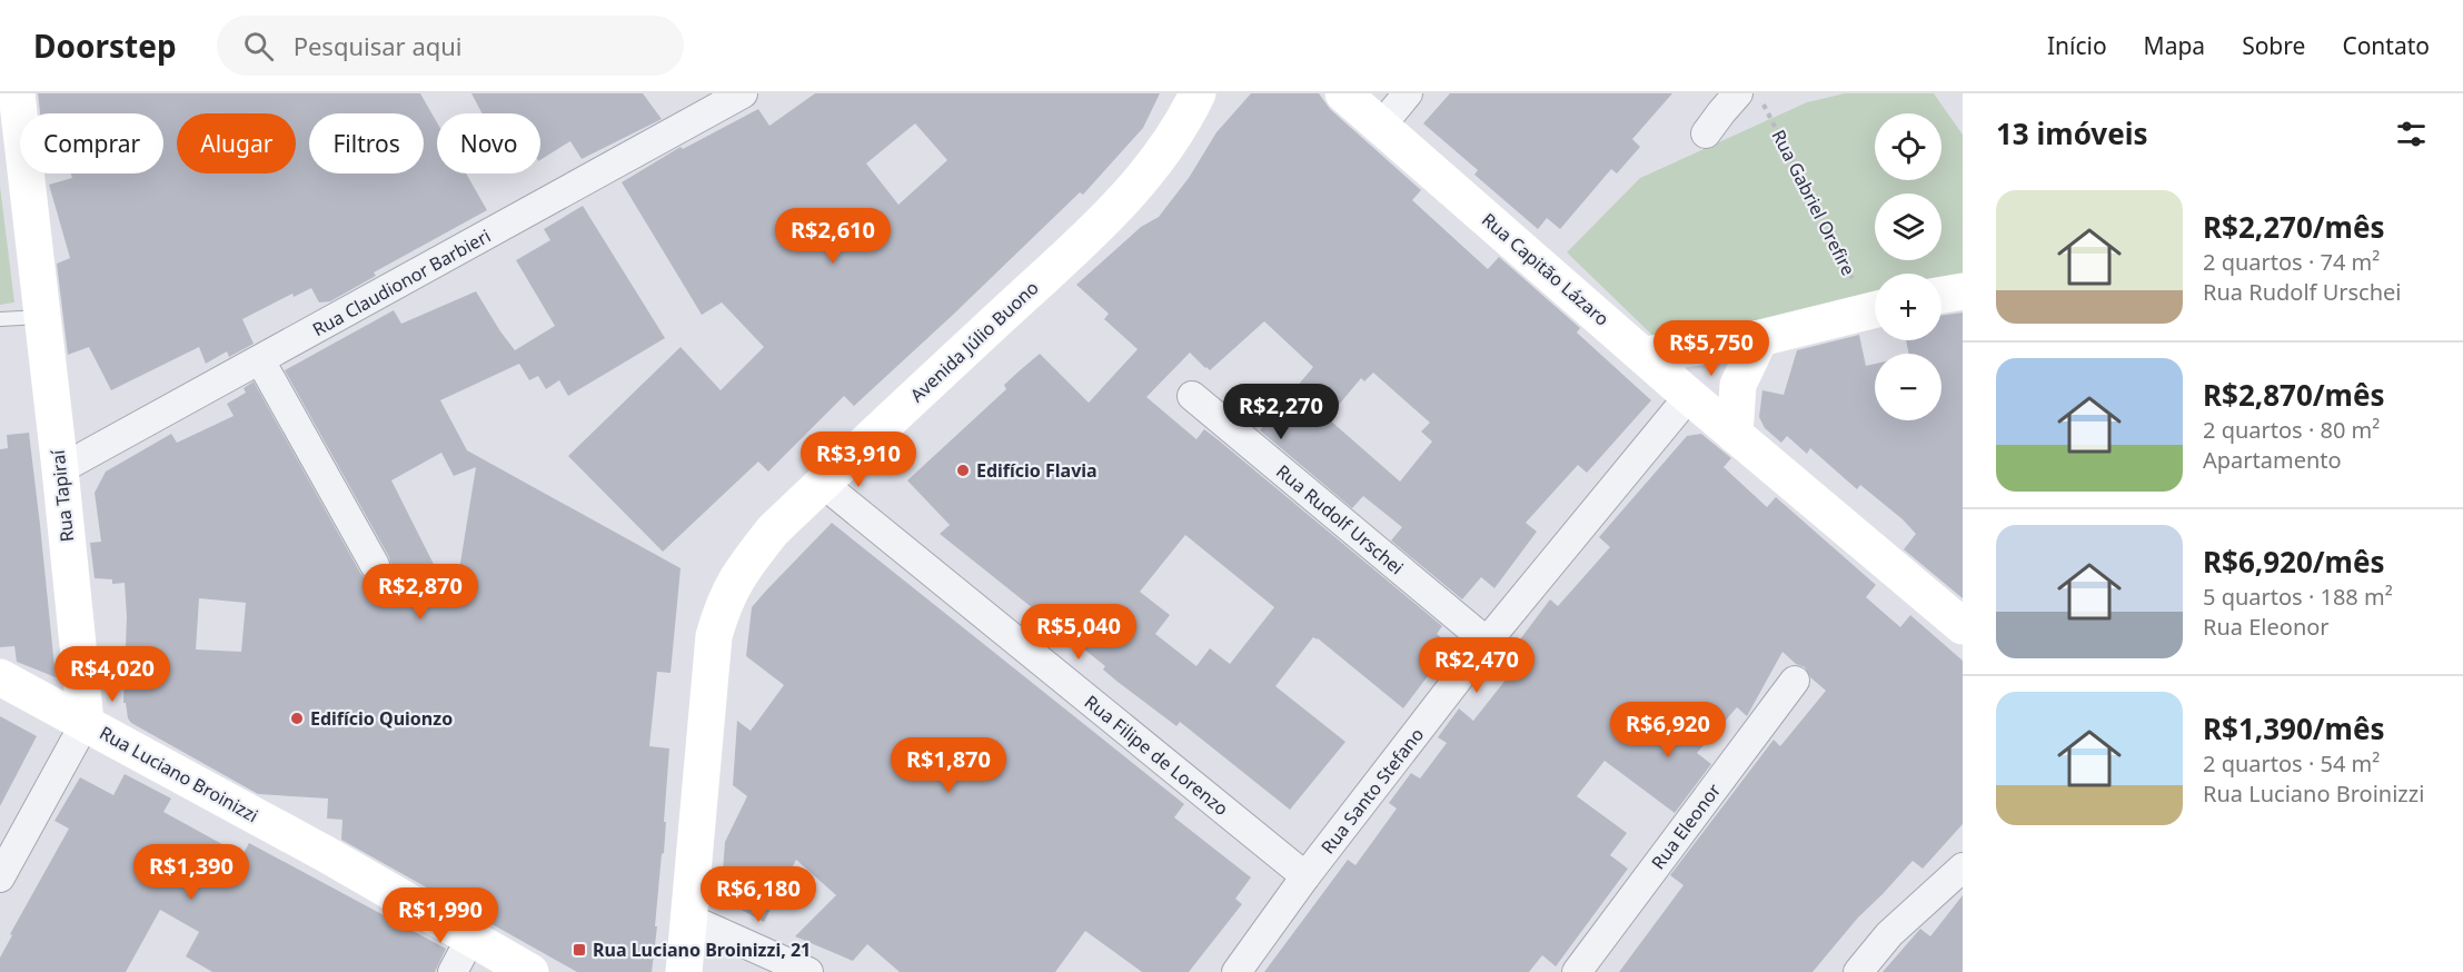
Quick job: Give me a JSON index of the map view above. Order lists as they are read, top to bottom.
{
  "streets": {
    "street": [
      "Rua Capitão Lázaro",
      "Rua Claudionor Barbieri",
      "Avenida Júlio Buono",
      "Rua Tapiraí",
      "Rua Rudolf Urschei",
      "Rua Filipe de Lorenzo",
      "Rua Luciano Broinizzi",
      "Rua Santo Stefano",
      "Rua Eleonor"
    ],
    "path": ["Rua Gabriel Orefire"]
  },
  "crossings": [
    ["Rua Capitão Lázaro", "Rua Santo Stefano"],
    ["Rua Claudionor Barbieri", "Rua Tapiraí"],
    ["Avenida Júlio Buono", "Rua Filipe de Lorenzo"],
    ["Rua Tapiraí", "Rua Luciano Broinizzi"],
    ["Rua Rudolf Urschei", "Rua Santo Stefano"],
    ["Rua Filipe de Lorenzo", "Rua Santo Stefano"]
  ],
  "places": {
    "other": ["Edifício Flavia", "Edifício Quionzo"],
    "transit": ["Rua Luciano Broinizzi, 21"]
  },
  "page": {
    "header": "Doorstep",
    "search": "Pesquisar aqui",
    "nav": [
      "Início",
      "Mapa",
      "Sobre",
      "Contato"
    ],
    "heading": "13 imóveis",
    "map_buttons": ["+", "−"],
    "chip": [
      "Comprar",
      "Alugar",
      "Filtros",
      "Novo"
    ],
    "list": [
      {
        "name": "R$2,270/mês",
        "note": "2 quartos · 74 m² · Rua Rudolf Urschei"
      },
      {
        "name": "R$2,870/mês",
        "note": "2 quartos · 80 m² · Apartamento"
      },
      {
        "name": "R$6,920/mês",
        "note": "5 quartos · 188 m² · Rua Eleonor"
      },
      {
        "name": "R$1,390/mês",
        "note": "2 quartos · 54 m² · Rua Luciano Broinizzi"
      }
    ],
    "price": [
      "R$2,610",
      "R$5,750",
      "R$2,270",
      "R$3,910",
      "R$2,870",
      "R$5,040",
      "R$2,470",
      "R$4,020",
      "R$6,920",
      "R$1,870",
      "R$1,390",
      "R$6,180",
      "R$1,990"
    ]
  }
}
